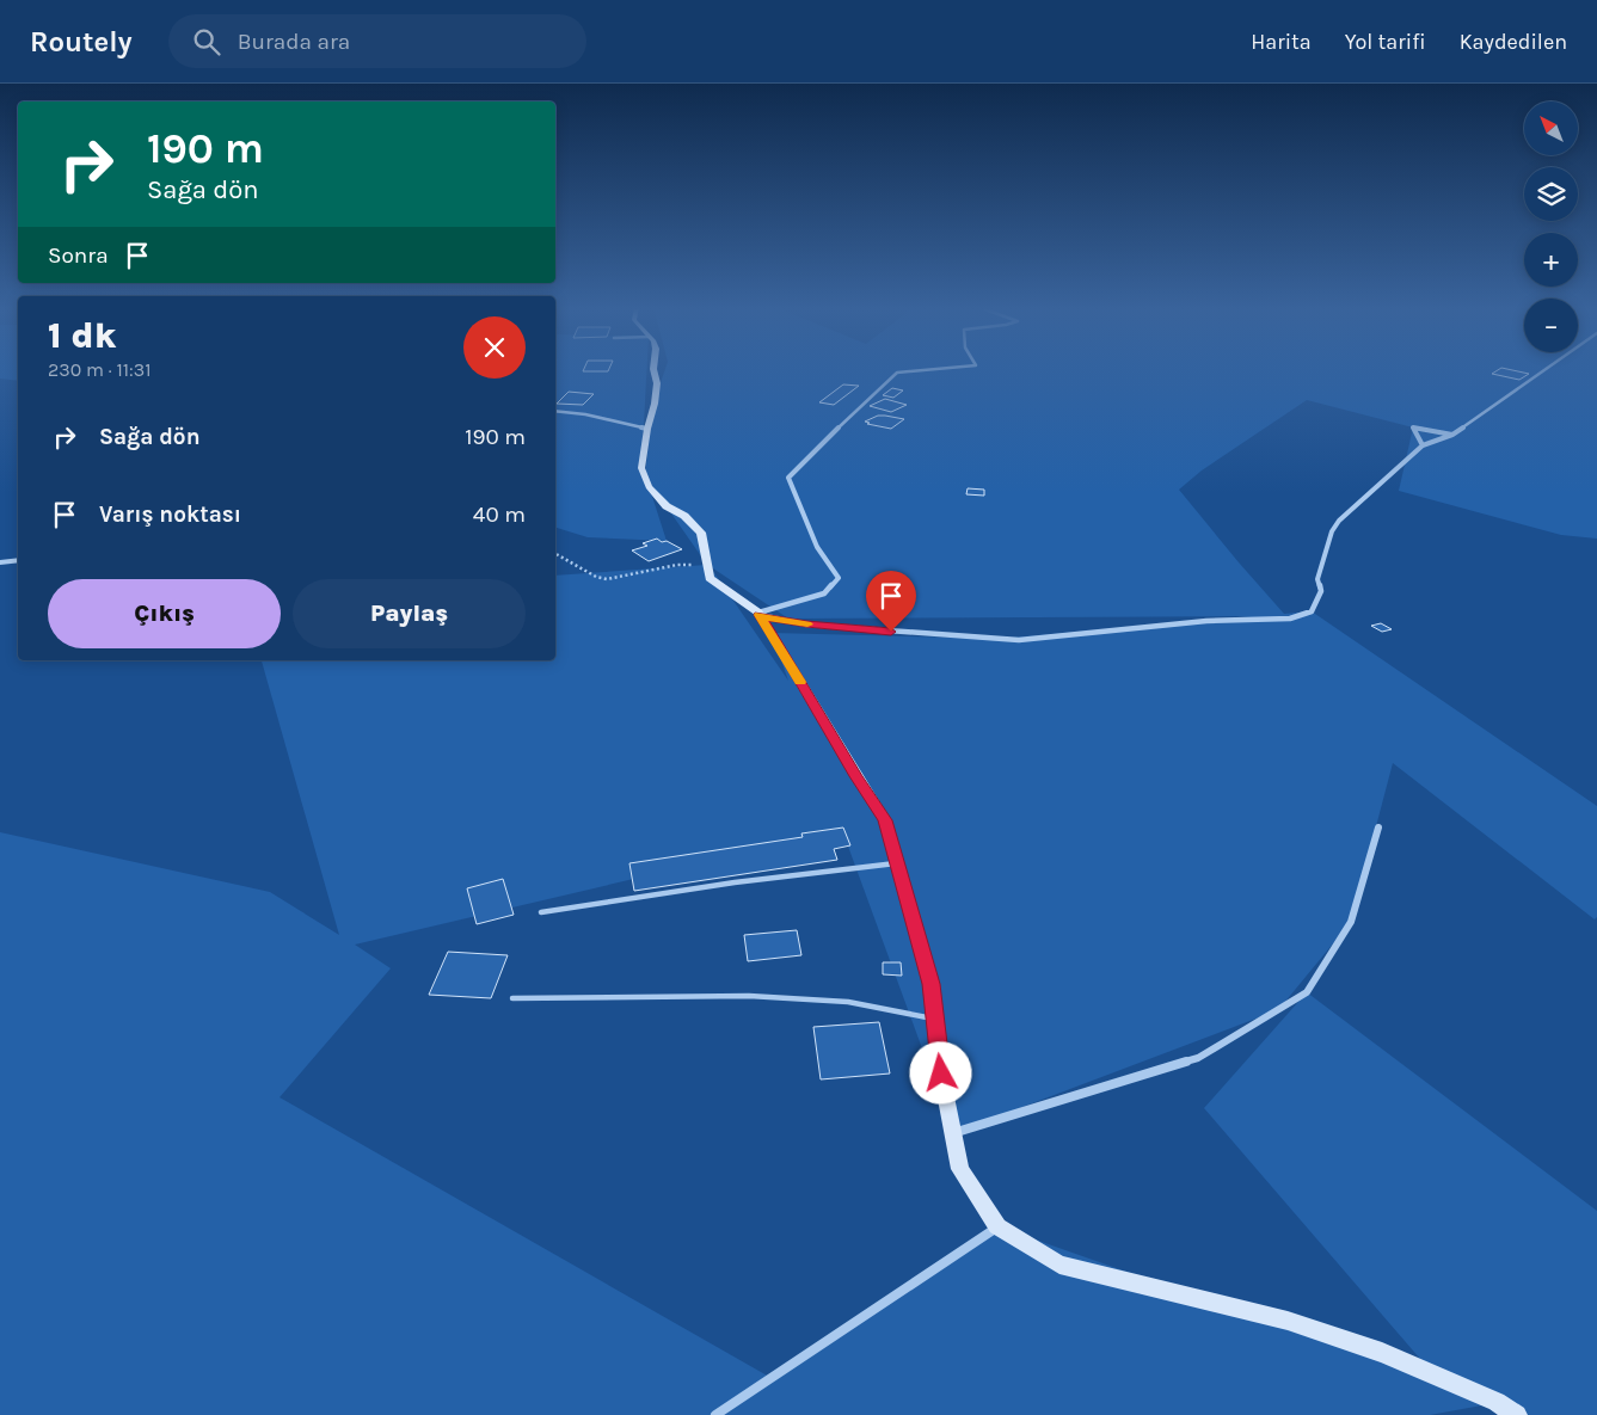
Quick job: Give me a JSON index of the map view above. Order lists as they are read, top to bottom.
{
  "north": "top left",
  "page": {
    "header": "Routely",
    "search": "Burada ara",
    "nav": ["Harita", "Yol tarifi", "Kaydedilen"],
    "map_buttons": ["+", "−"],
    "turn": ["190 m", "Sağa dön"],
    "then": "Sonra",
    "heading": ["1 dk", "230 m · 11:31"],
    "list": [
      {
        "name": "Sağa dön",
        "value": "190 m"
      },
      {
        "name": "Varış noktası",
        "value": "40 m"
      }
    ],
    "buttons": ["Çıkış", "Paylaş"]
  }
}
